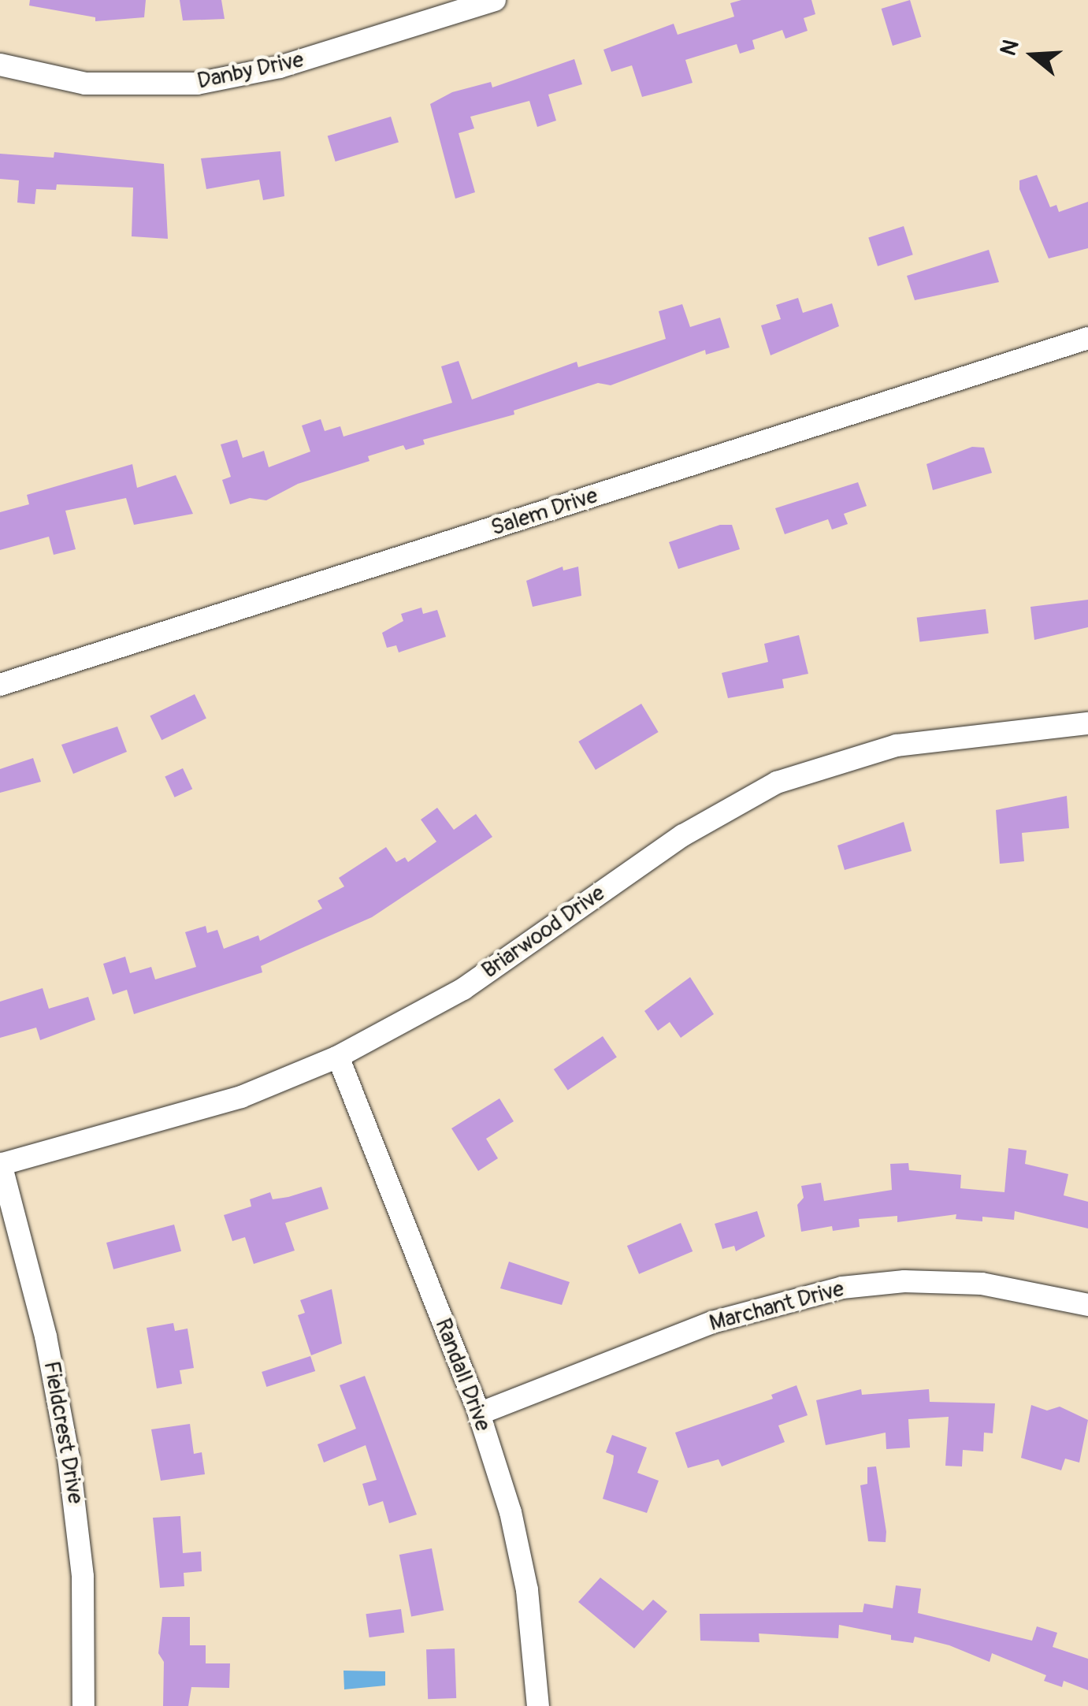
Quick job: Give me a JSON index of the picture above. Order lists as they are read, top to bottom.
{
  "streets": {
    "street": [
      "Danby Drive",
      "Salem Drive",
      "Briarwood Drive",
      "Marchant Drive",
      "Randall Drive",
      "Fieldcrest Drive"
    ]
  },
  "crossings": [
    ["Briarwood Drive", "Randall Drive"],
    ["Briarwood Drive", "Fieldcrest Drive"],
    ["Marchant Drive", "Randall Drive"]
  ],
  "north": "left"
}
